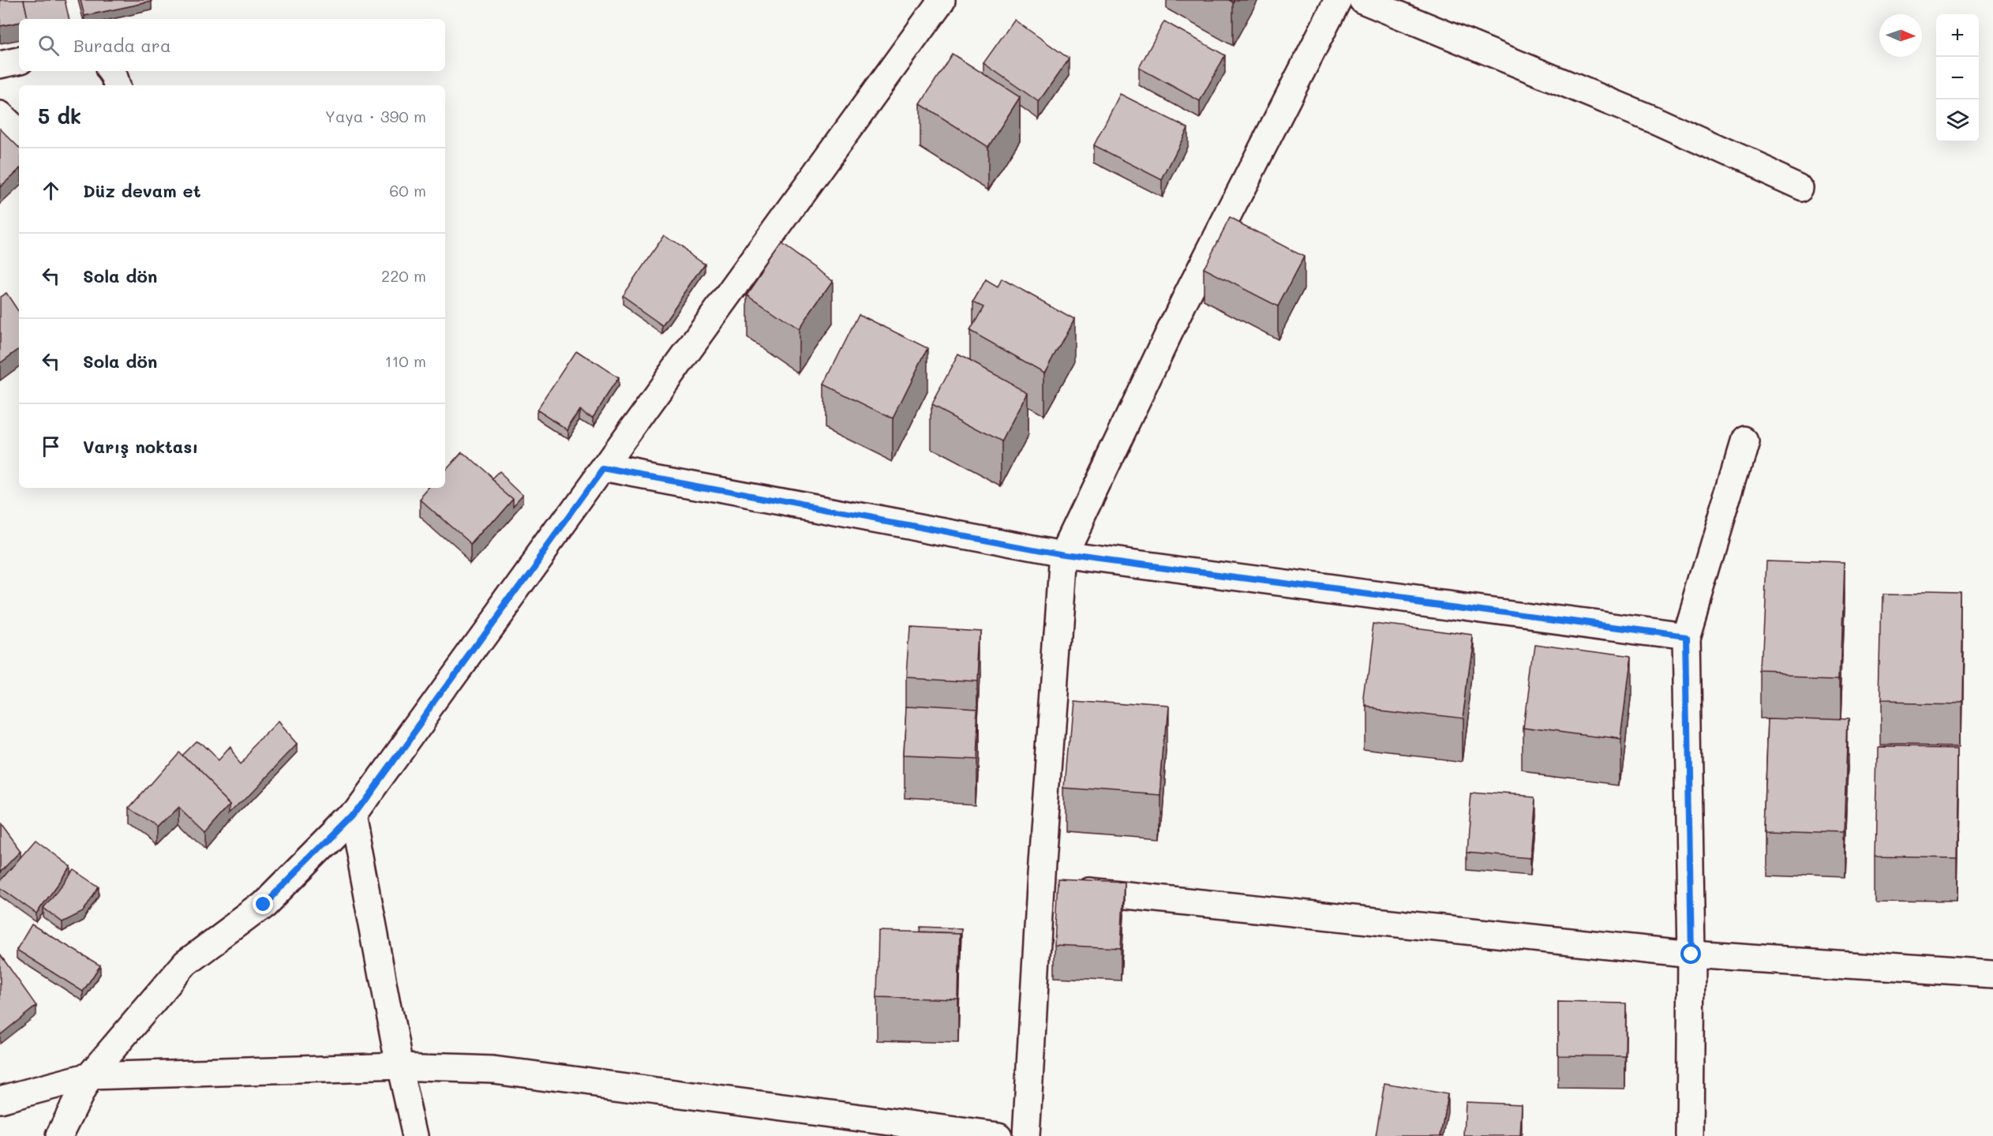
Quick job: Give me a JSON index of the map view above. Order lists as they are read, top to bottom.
{
  "north": "right",
  "page": {
    "map_buttons": ["+", "−"],
    "search": "Burada ara",
    "heading": ["5 dk", "Yaya · 390 m"],
    "list": [
      ["Düz devam et", "60 m"],
      ["Sola dön", "220 m"],
      ["Sola dön", "110 m"],
      "Varış noktası"
    ]
  }
}
